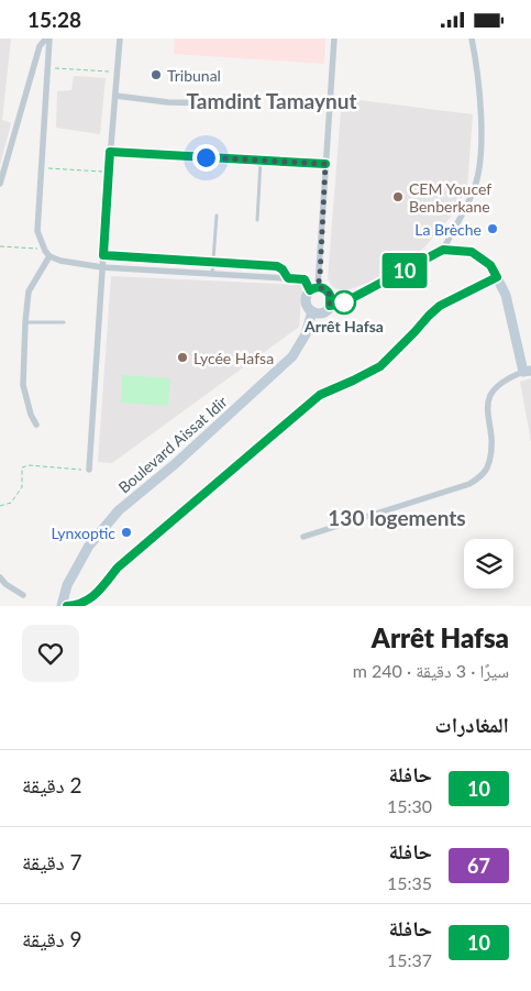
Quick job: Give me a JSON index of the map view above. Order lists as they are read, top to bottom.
{
  "streets": {
    "street": ["Boulevard Aissat Idir"]
  },
  "districts": ["Tamdint Tamaynut", "130 logements"],
  "places": [
    "Tribunal",
    "CEM Youcef Benberkane",
    "La Brèche",
    "Arrêt Hafsa",
    "Lycée Hafsa",
    "Lynxoptic"
  ],
  "lines": ["bus line 10"],
  "page": {
    "status": "15:28",
    "on_map": "10",
    "heading": [
      ["Arrêt Hafsa", "سيرًا · 3 دقيقة · 240 m"],
      "المغادرات"
    ],
    "list": [
      {
        "mark": "10",
        "name": "حافلة",
        "note": "15:30",
        "value": "2 دقيقة"
      },
      {
        "mark": "67",
        "name": "حافلة",
        "note": "15:35",
        "value": "7 دقيقة"
      },
      {
        "mark": "10",
        "name": "حافلة",
        "note": "15:37",
        "value": "9 دقيقة"
      }
    ]
  }
}
